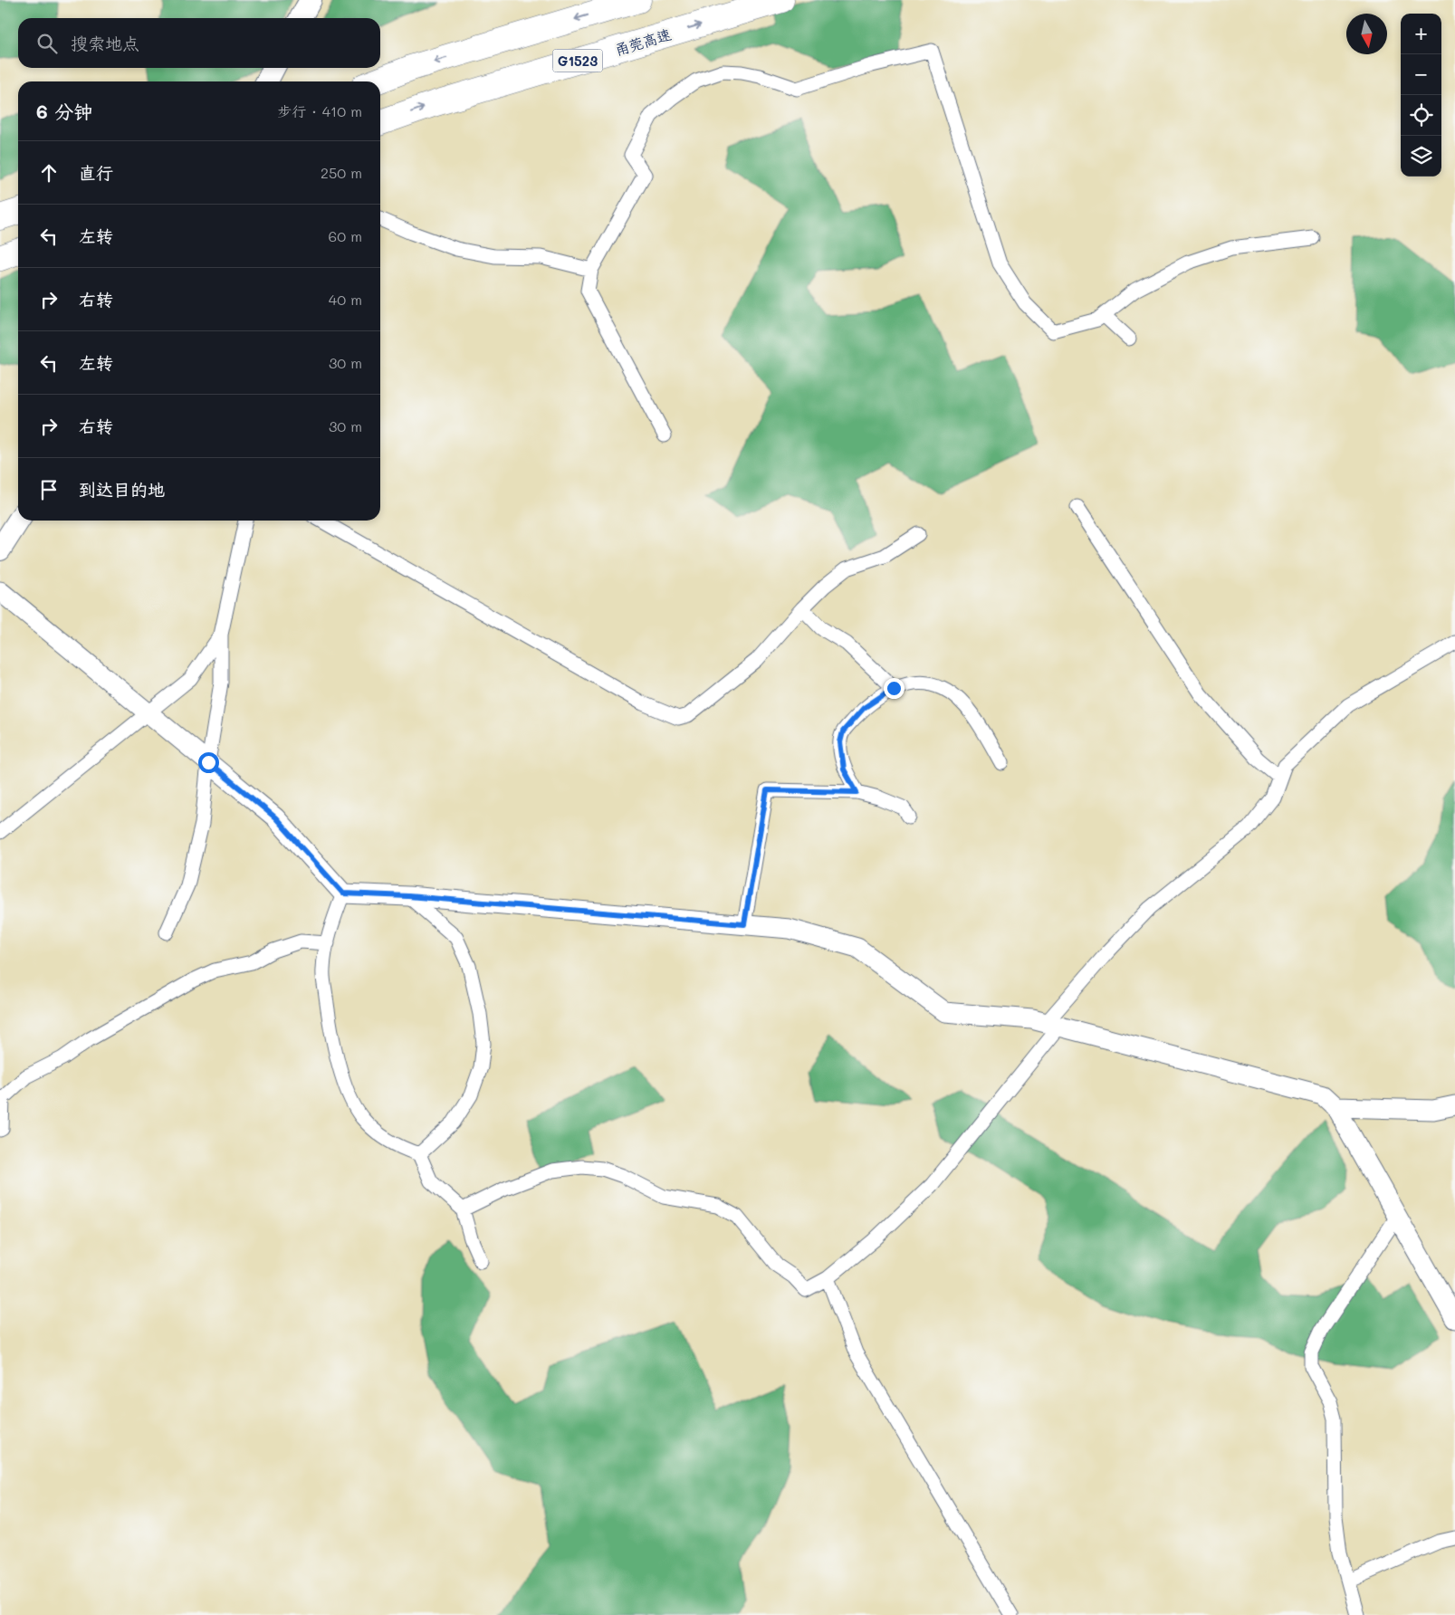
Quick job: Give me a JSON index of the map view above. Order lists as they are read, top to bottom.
{
  "streets": {
    "highway": ["甬莞高速", "G1523"]
  },
  "north": "bottom",
  "page": {
    "map_buttons": ["+", "−"],
    "search": "搜索地点",
    "heading": ["6 分钟", "步行 · 410 m"],
    "list": [
      ["直行", "250 m"],
      ["左转", "60 m"],
      ["右转", "40 m"],
      ["左转", "30 m"],
      ["右转", "30 m"],
      "到达目的地"
    ]
  }
}
